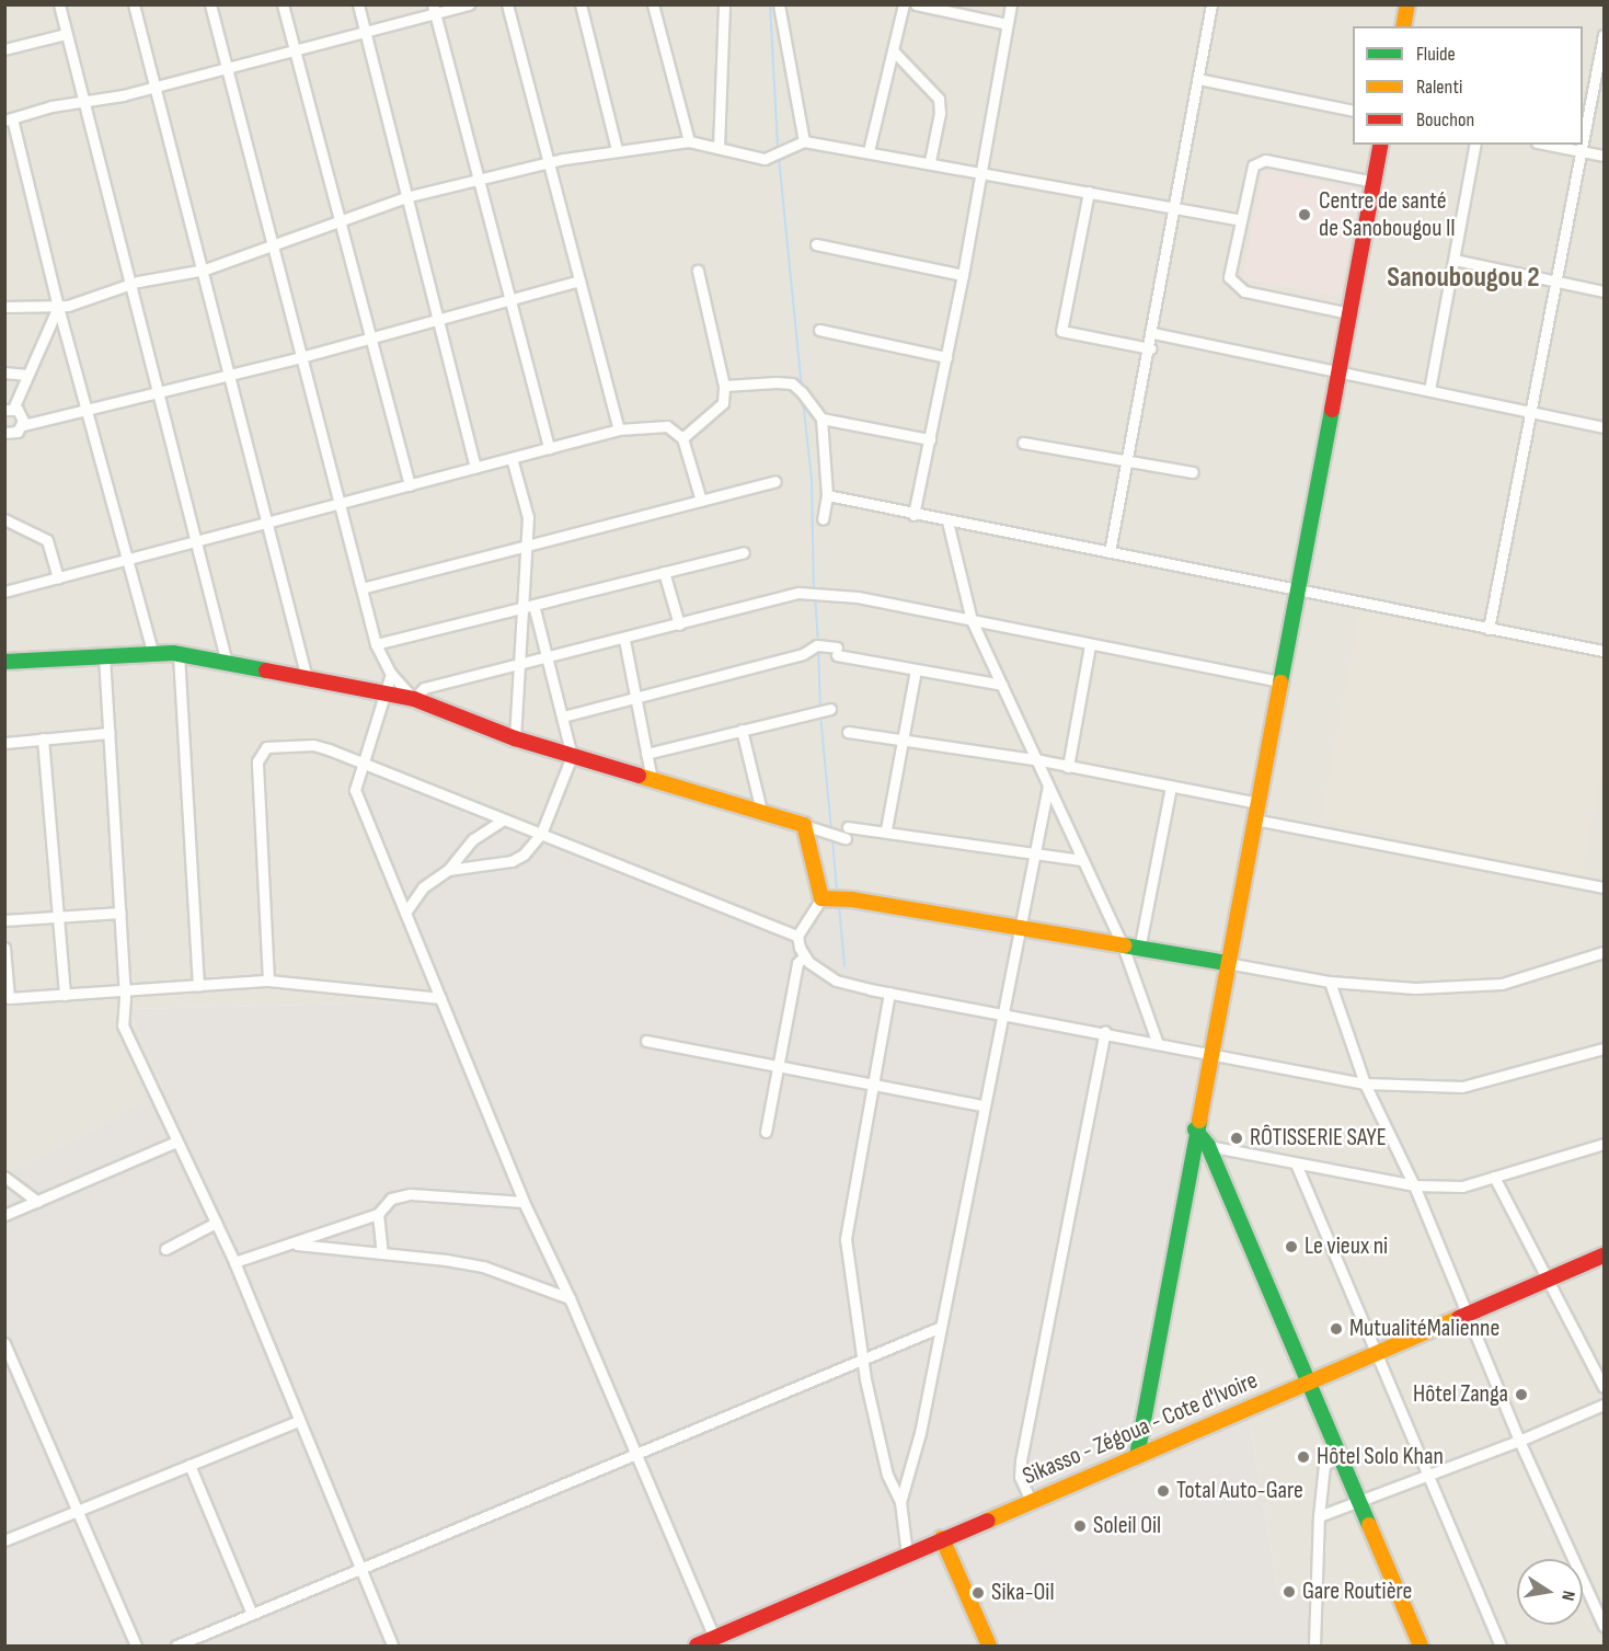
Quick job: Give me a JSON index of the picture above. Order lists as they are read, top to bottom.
{
  "streets": {
    "main road": ["Sikasso - Zégoua - Cote d'Ivoire"]
  },
  "districts": ["Sanoubougou 2"],
  "places": [
    "Centre de santé de Sanobougou II",
    "RÔTISSERIE SAYE",
    "Le vieux ni",
    "MutualitéMalienne",
    "Hôtel Zanga",
    "Hôtel Solo Khan",
    "Total Auto-Gare",
    "Soleil Oil",
    "Gare Routière",
    "Sika-Oil"
  ],
  "legend": ["Fluide", "Ralenti", "Bouchon"],
  "north": "right"
}
